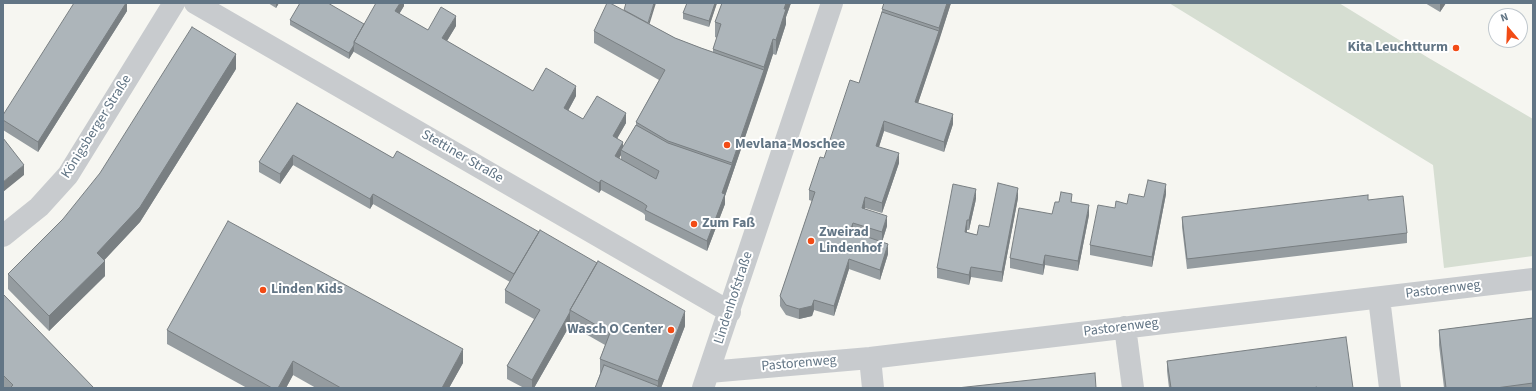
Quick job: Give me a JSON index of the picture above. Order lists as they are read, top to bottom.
{
  "streets": {
    "street": [
      "Königsberger Straße",
      "Stettiner Straße",
      "Pastorenweg",
      "Lindenhofstraße"
    ]
  },
  "crossings": [
    ["Stettiner Straße", "Lindenhofstraße"],
    ["Pastorenweg", "Lindenhofstraße"]
  ],
  "places": [
    "Kita Leuchtturm",
    "Mevlana-Moschee",
    "Zum Faß",
    "Zweirad Lindenhof",
    "Linden Kids",
    "Wasch O Center"
  ],
  "north": "top"
}
